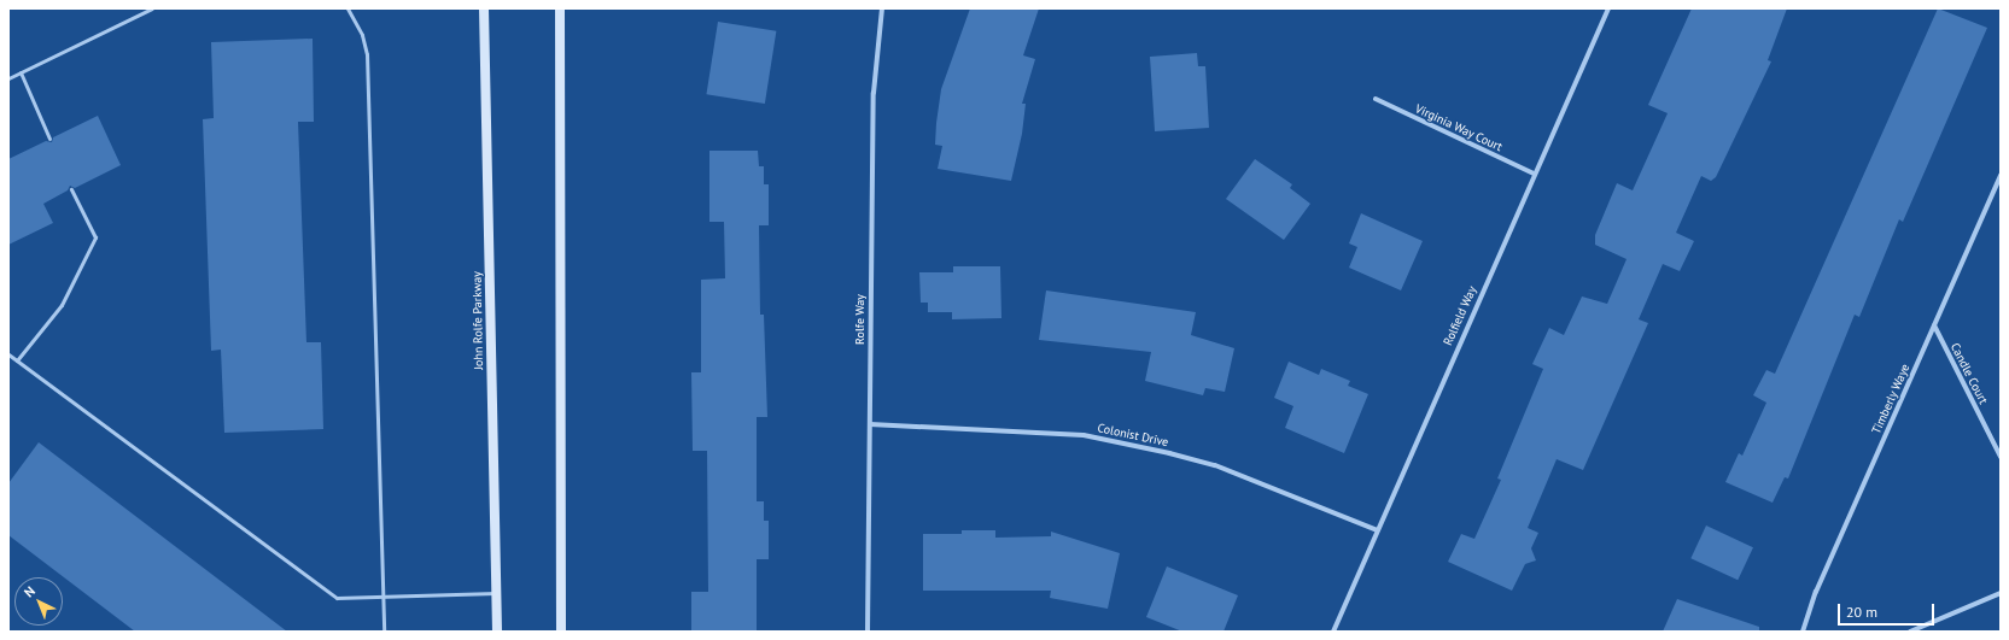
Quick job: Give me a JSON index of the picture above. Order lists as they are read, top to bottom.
{
  "streets": {
    "main road": ["John Rolfe Parkway"],
    "street": [
      "Virginia Way Court",
      "Rolfield Way",
      "Rolfe Way",
      "Candle Court",
      "Timberly Waye",
      "Colonist Drive"
    ]
  },
  "crossings": [
    ["Virginia Way Court", "Rolfield Way"],
    ["Rolfield Way", "Colonist Drive"],
    ["Rolfe Way", "Colonist Drive"],
    ["Candle Court", "Timberly Waye"]
  ],
  "scale_bar": "20 m",
  "north": "top left"
}
